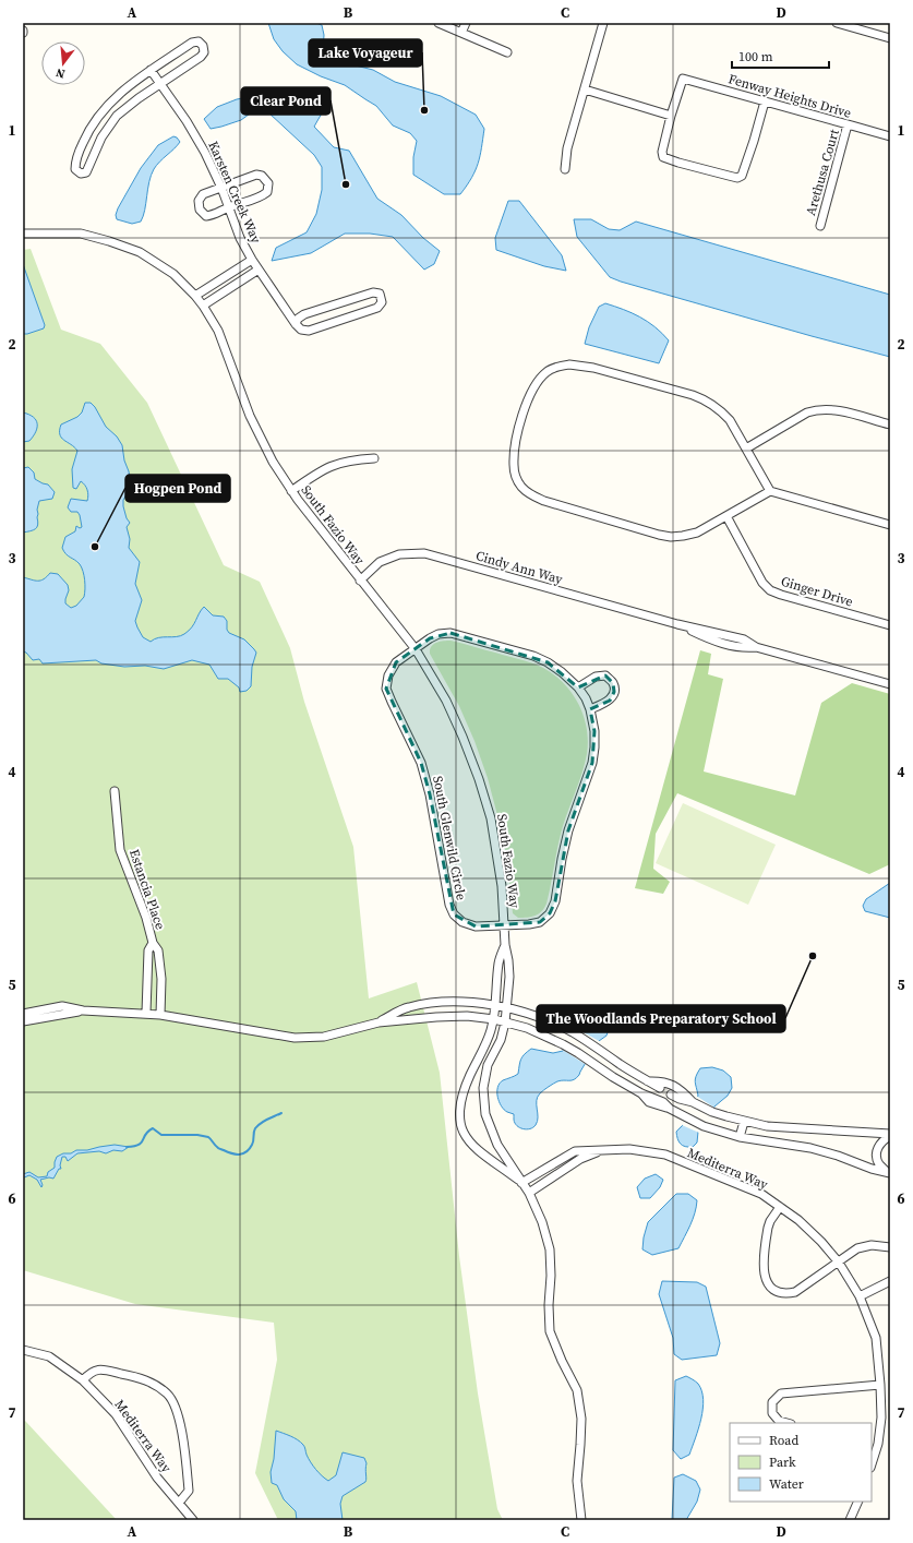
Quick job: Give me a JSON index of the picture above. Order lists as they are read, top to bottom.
{
  "streets": {
    "street": [
      "Fenway Heights Drive",
      "Arethusa Court",
      "Karsten Creek Way",
      "South Fazio Way",
      "Cindy Ann Way",
      "Ginger Drive",
      "South Glenwild Circle",
      "Estancia Place",
      "Mediterra Way"
    ]
  },
  "crossings": [
    ["Fenway Heights Drive", "Arethusa Court"],
    ["South Fazio Way", "Cindy Ann Way"],
    ["South Fazio Way", "South Glenwild Circle"],
    ["South Fazio Way", "Mediterra Way"]
  ],
  "places": [
    "Lake Voyageur",
    "Clear Pond",
    "Hogpen Pond",
    "The Woodlands Preparatory School"
  ],
  "legend": ["Road", "Park", "Water"],
  "scale_bar": "100 m",
  "north": "bottom",
  "grid": {
    "columns": [
      "A",
      "B",
      "C",
      "D"
    ],
    "rows": [
      "1",
      "2",
      "3",
      "4",
      "5",
      "6",
      "7"
    ]
  }
}
